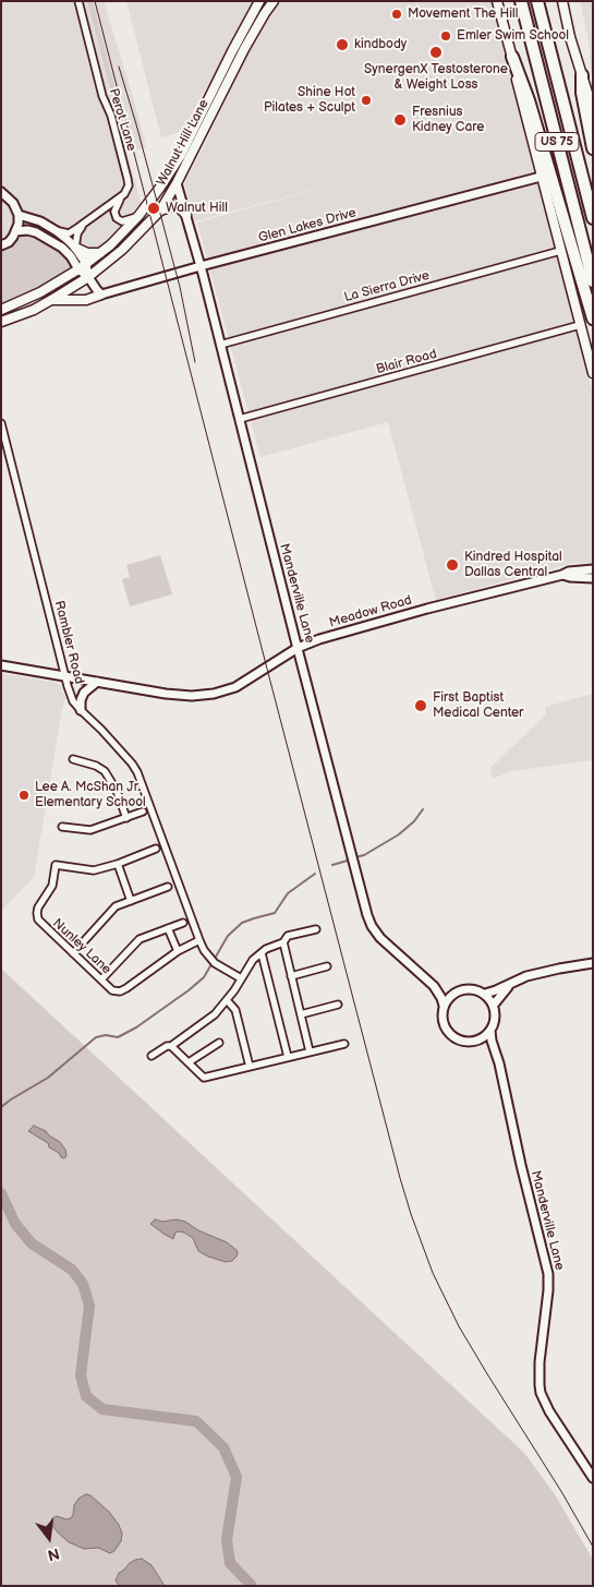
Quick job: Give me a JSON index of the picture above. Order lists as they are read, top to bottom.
{
  "streets": {
    "highway": ["US 75"],
    "main road": ["Walnut Hill Lane"],
    "street": [
      "Perot Lane",
      "Glen Lakes Drive",
      "La Sierra Drive",
      "Blair Road",
      "Manderville Lane",
      "Meadow Road",
      "Rambler Road",
      "Nunley Lane"
    ]
  },
  "crossings": [
    ["Perot Lane", "Walnut Hill Lane"],
    ["Walnut Hill Lane", "Manderville Lane"],
    ["Glen Lakes Drive", "Manderville Lane"],
    ["La Sierra Drive", "Manderville Lane"],
    ["Blair Road", "Manderville Lane"],
    ["Manderville Lane", "Meadow Road"],
    ["Meadow Road", "Rambler Road"],
    ["Rambler Road", "Nunley Lane"]
  ],
  "places": [
    "Movement The Hill",
    "Emler Swim School",
    "kindbody",
    "SynergenX Testosterone & Weight Loss",
    "Shine Hot Pilates + Sculpt",
    "Fresnius Kidney Care",
    "Walnut Hill",
    "Kindred Hospital Dallas Central",
    "First Baptist Medical Center",
    "Lee A. McShan Jr. Elementary School"
  ],
  "north": "bottom"
}
